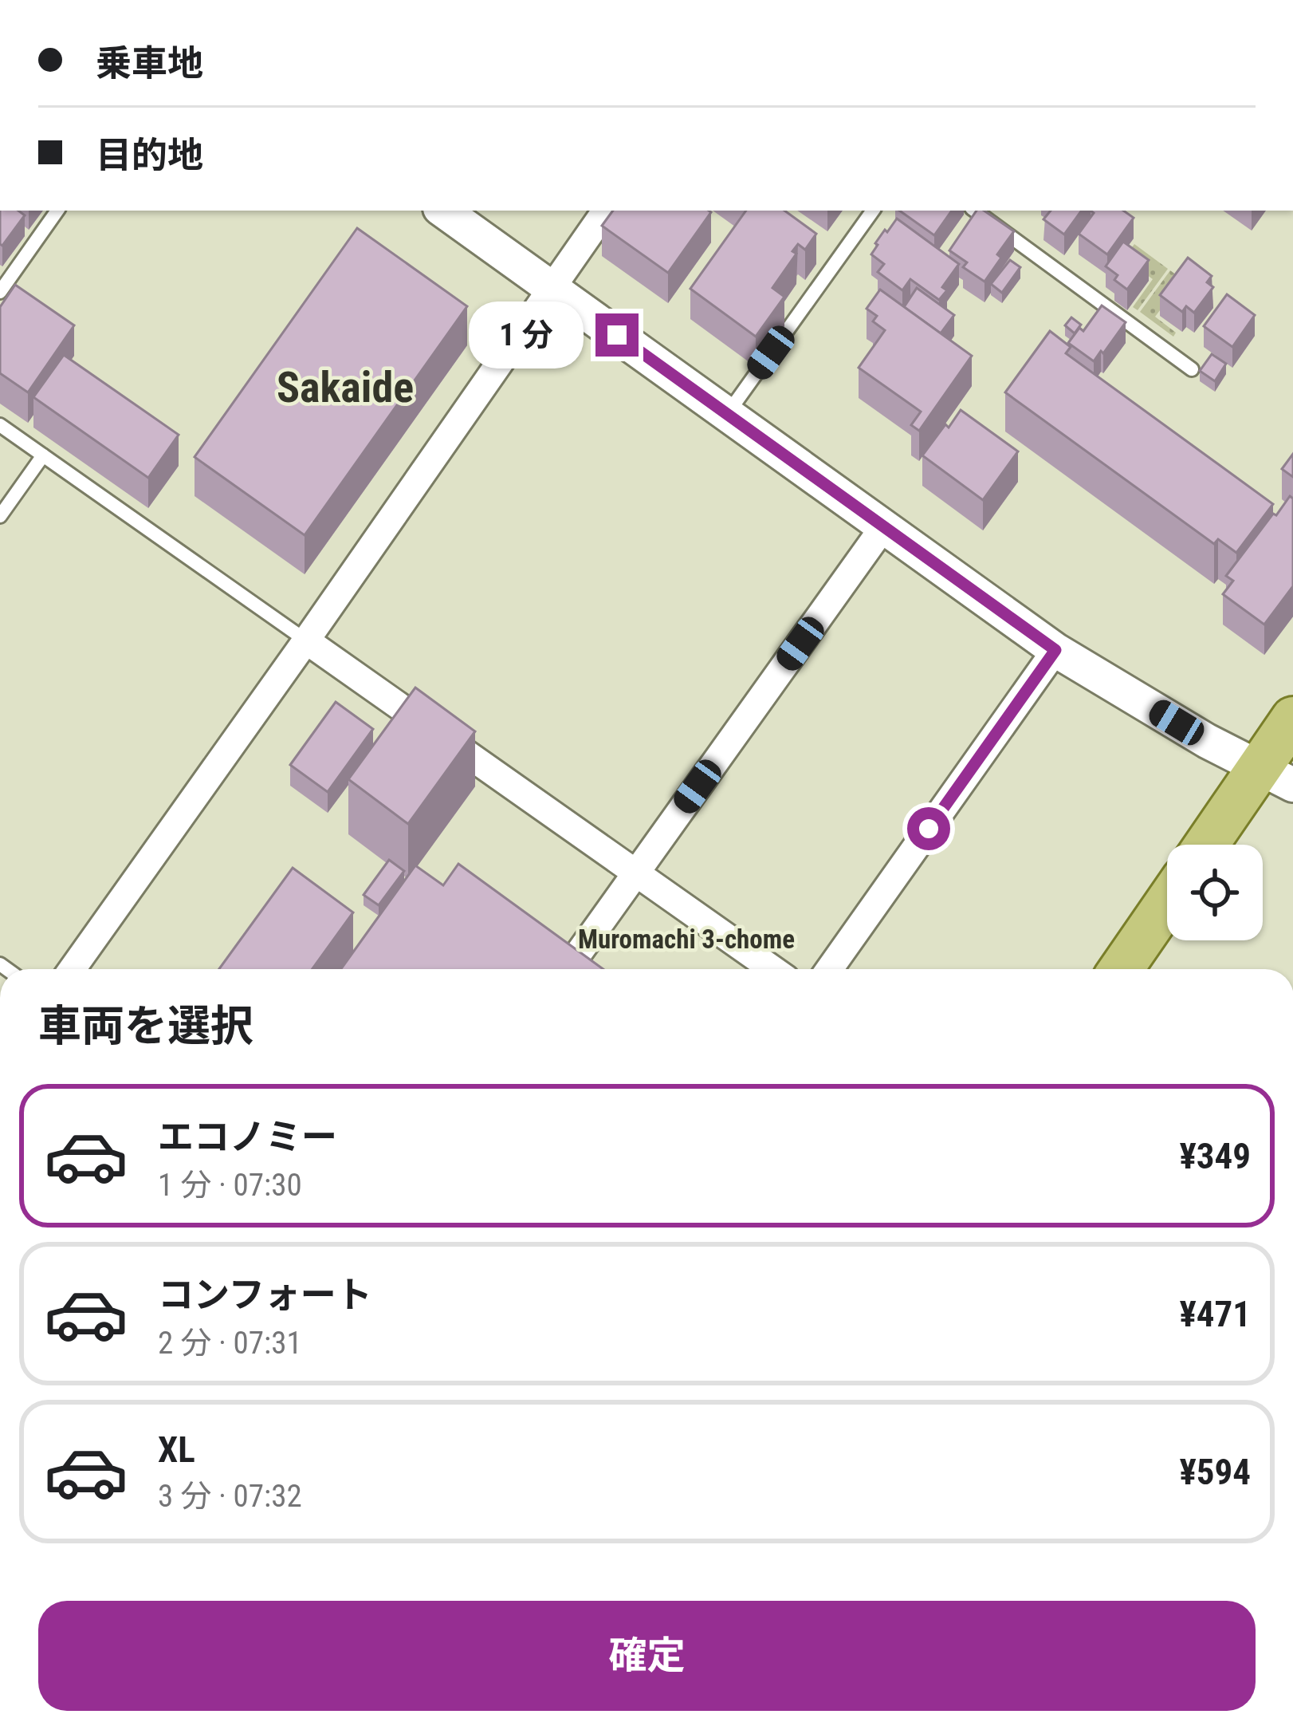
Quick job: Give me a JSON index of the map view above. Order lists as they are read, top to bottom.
{
  "districts": ["Sakaide", "Muromachi 3-chome"],
  "page": {
    "banner": ["乗車地", "目的地"],
    "bubble": "1 分",
    "heading": "車両を選択",
    "list": [
      {
        "name": "エコノミー",
        "note": "1 分 · 07:30",
        "value": "¥349"
      },
      {
        "name": "コンフォート",
        "note": "2 分 · 07:31",
        "value": "¥471"
      },
      {
        "name": "XL",
        "note": "3 分 · 07:32",
        "value": "¥594"
      }
    ],
    "buttons": "確定"
  }
}
